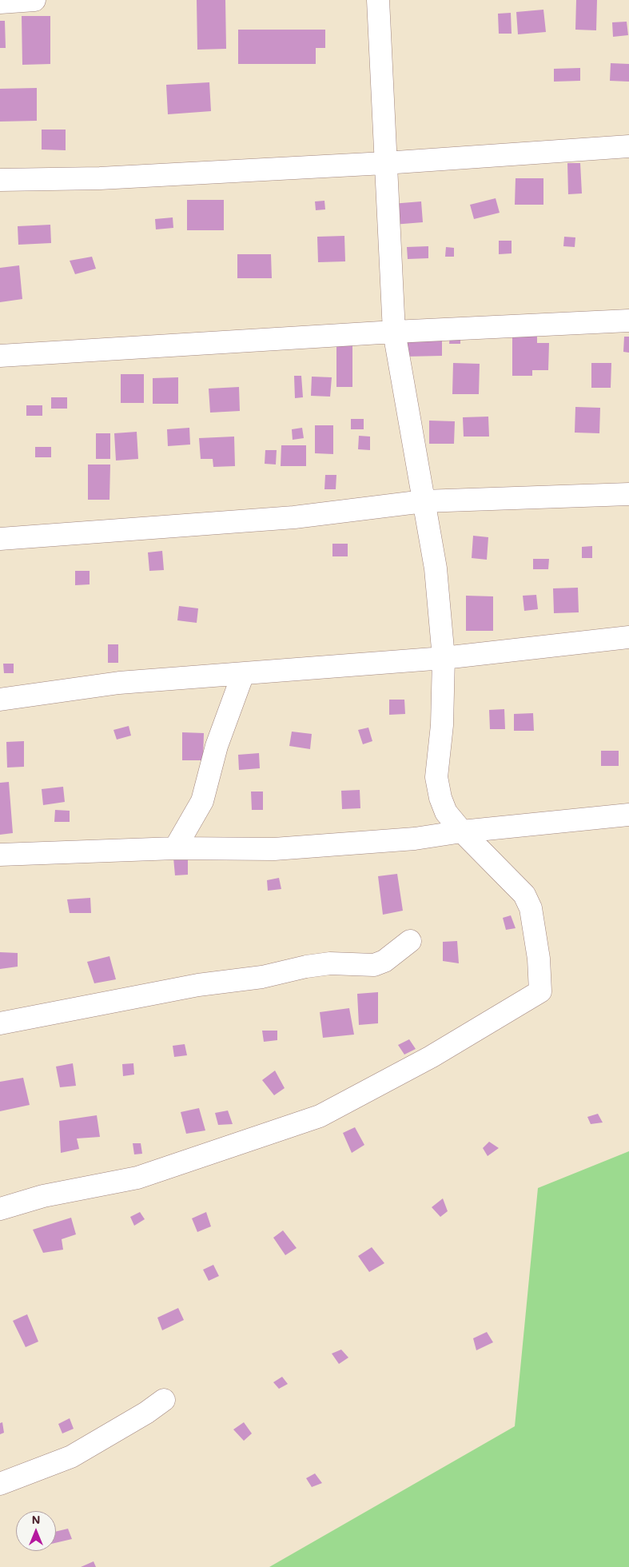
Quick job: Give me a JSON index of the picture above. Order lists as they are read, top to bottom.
{
  "north": "top"
}
